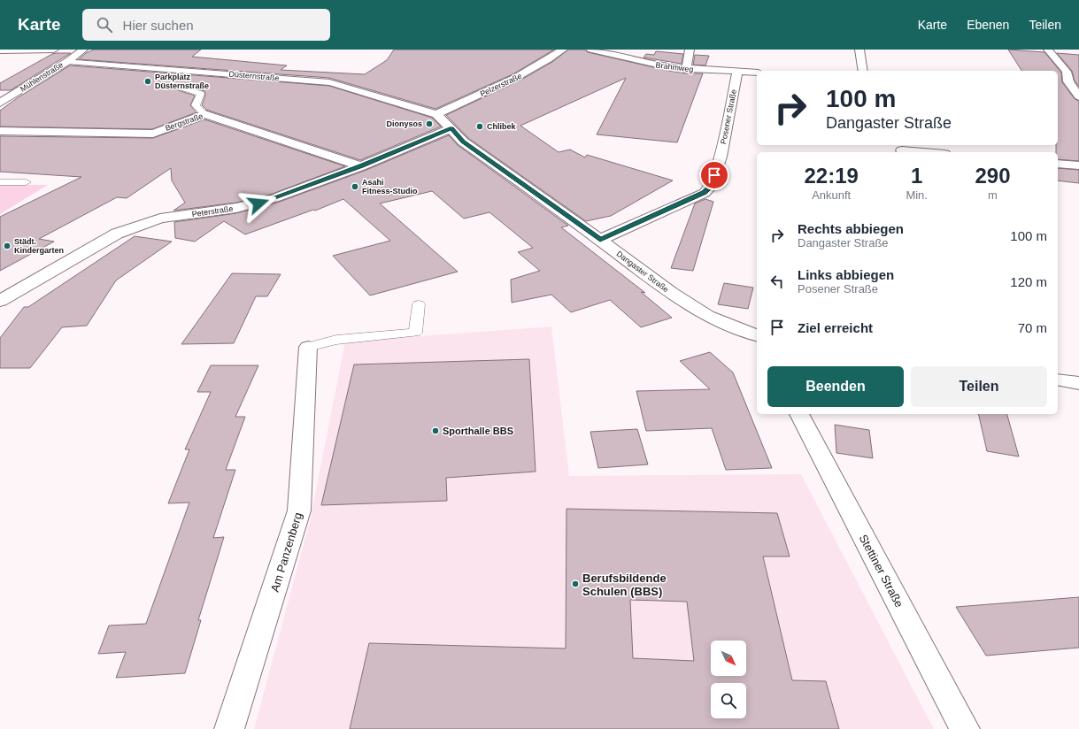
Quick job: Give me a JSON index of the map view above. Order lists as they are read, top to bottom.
{
  "streets": {
    "street": [
      "Brahmweg",
      "Düsternstraße",
      "Mühlenstraße",
      "Pelzerstraße",
      "Posener Straße",
      "Bergstraße",
      "Peterstraße",
      "Dangaster Straße",
      "Am Panzenberg",
      "Stettiner Straße"
    ]
  },
  "crossings": [
    ["Brahmweg", "Posener Straße"],
    ["Düsternstraße", "Mühlenstraße"],
    ["Düsternstraße", "Pelzerstraße"],
    ["Düsternstraße", "Dangaster Straße"],
    ["Pelzerstraße", "Dangaster Straße"],
    ["Posener Straße", "Dangaster Straße"],
    ["Bergstraße", "Peterstraße"],
    ["Peterstraße", "Dangaster Straße"]
  ],
  "places": [
    "Parkplatz Düsternstraße",
    "Dionysos",
    "Chlibek",
    "Asahi Fitness-Studio",
    "Städt. Kindergarten",
    "Sporthalle BBS",
    "Berufsbildende Schulen (BBS)"
  ],
  "north": "bottom right",
  "page": {
    "header": "Karte",
    "search": "Hier suchen",
    "nav": ["Karte", "Ebenen", "Teilen"],
    "turn": ["100 m", "Dangaster Straße"],
    "eta": [
      "22:19",
      "Ankunft",
      "1",
      "Min.",
      "290",
      "m"
    ],
    "list": [
      {
        "name": "Rechts abbiegen",
        "note": "Dangaster Straße",
        "value": "100 m"
      },
      {
        "name": "Links abbiegen",
        "note": "Posener Straße",
        "value": "120 m"
      },
      {
        "name": "Ziel erreicht",
        "value": "70 m"
      }
    ],
    "buttons": ["Beenden", "Teilen"]
  }
}
